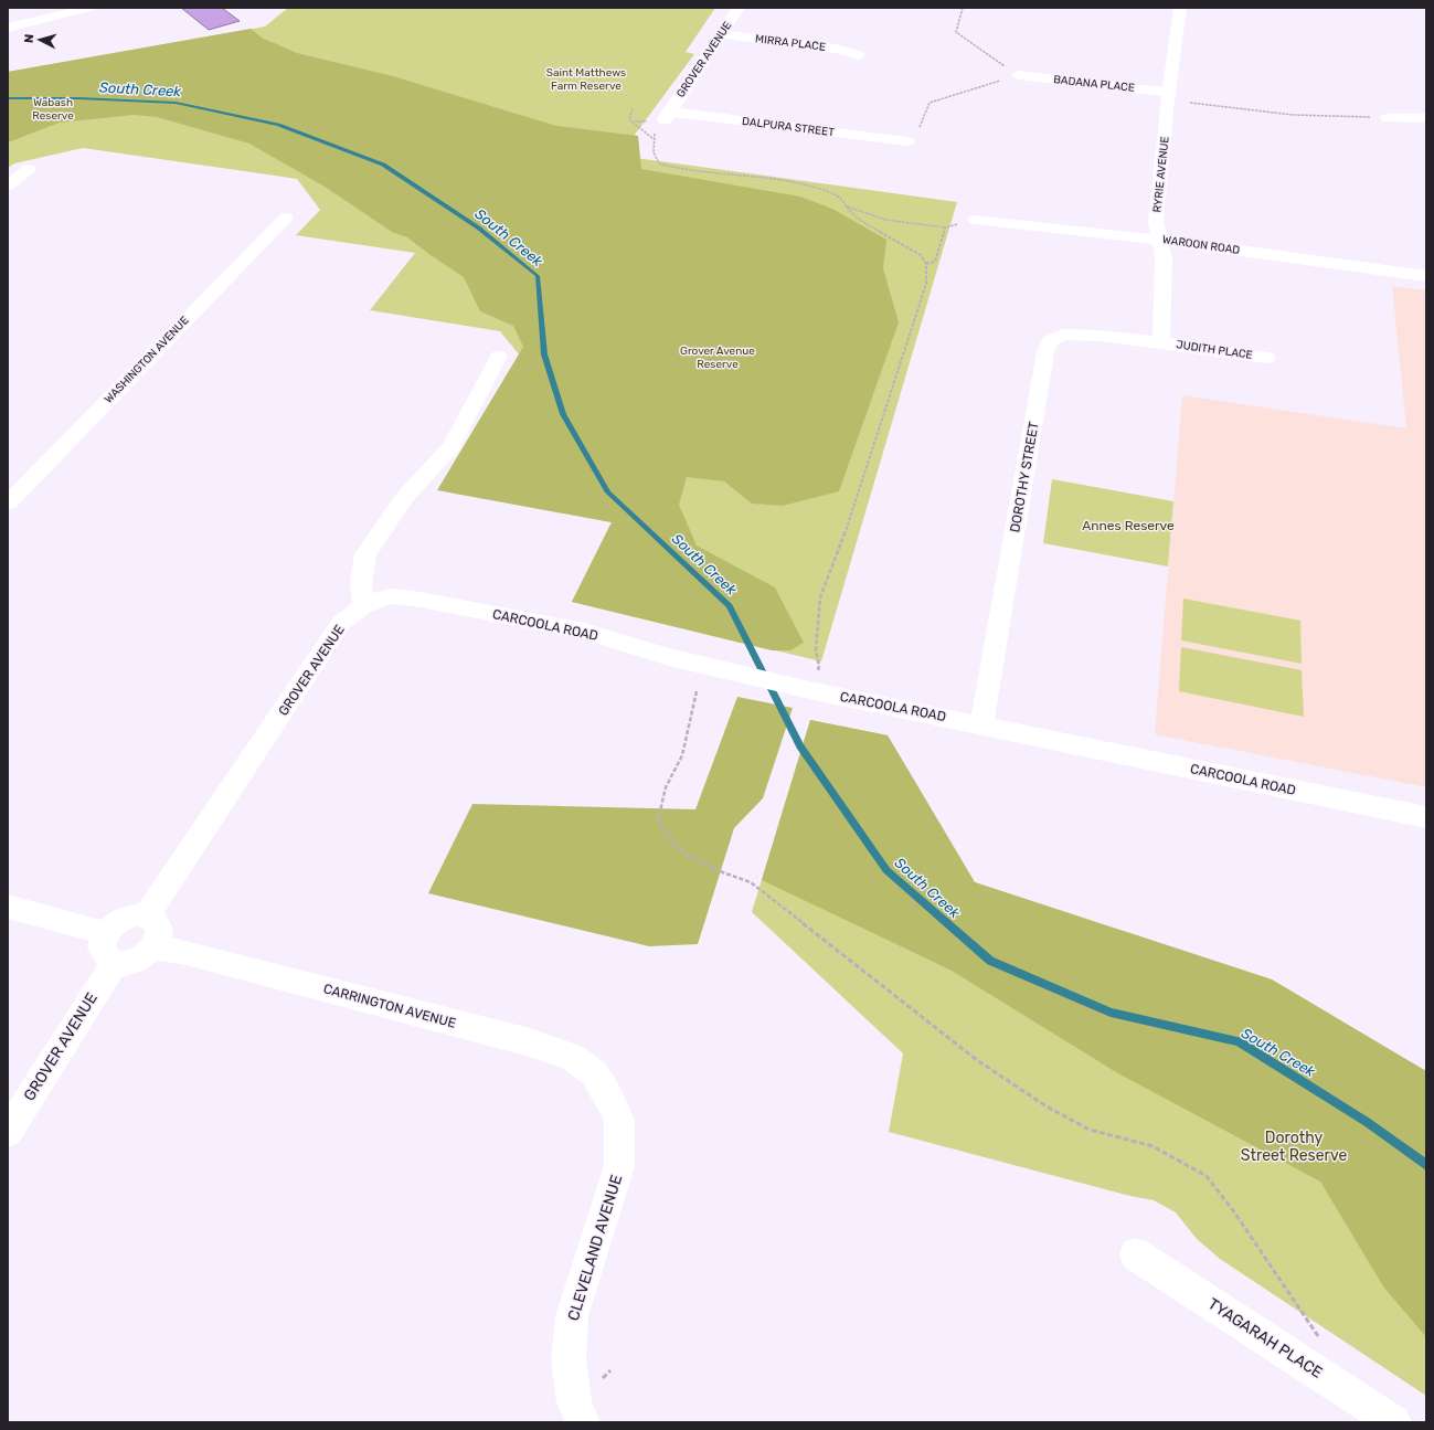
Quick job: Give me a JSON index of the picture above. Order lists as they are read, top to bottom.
{
  "streets": {
    "street": [
      "MIRRA PLACE",
      "GROVER AVENUE",
      "BADANA PLACE",
      "DALPURA STREET",
      "RYRIE AVENUE",
      "WAROON ROAD",
      "JUDITH PLACE",
      "WASHINGTON AVENUE",
      "DOROTHY STREET",
      "CARCOOLA ROAD",
      "CARRINGTON AVENUE",
      "CLEVELAND AVENUE",
      "TYAGARAH PLACE"
    ]
  },
  "crossings": [
    ["MIRRA PLACE", "GROVER AVENUE"],
    ["GROVER AVENUE", "DALPURA STREET"],
    ["GROVER AVENUE", "CARCOOLA ROAD"],
    ["GROVER AVENUE", "CARRINGTON AVENUE"],
    ["BADANA PLACE", "RYRIE AVENUE"],
    ["RYRIE AVENUE", "WAROON ROAD"],
    ["RYRIE AVENUE", "JUDITH PLACE"],
    ["RYRIE AVENUE", "DOROTHY STREET"],
    ["JUDITH PLACE", "DOROTHY STREET"],
    ["DOROTHY STREET", "CARCOOLA ROAD"],
    ["CARRINGTON AVENUE", "CLEVELAND AVENUE"]
  ],
  "water": ["South Creek"],
  "parks": [
    "Saint Matthews Farm Reserve",
    "Wabash Reserve",
    "Grover Avenue Reserve",
    "Annes Reserve",
    "Dorothy Street Reserve"
  ],
  "north": "left"
}
